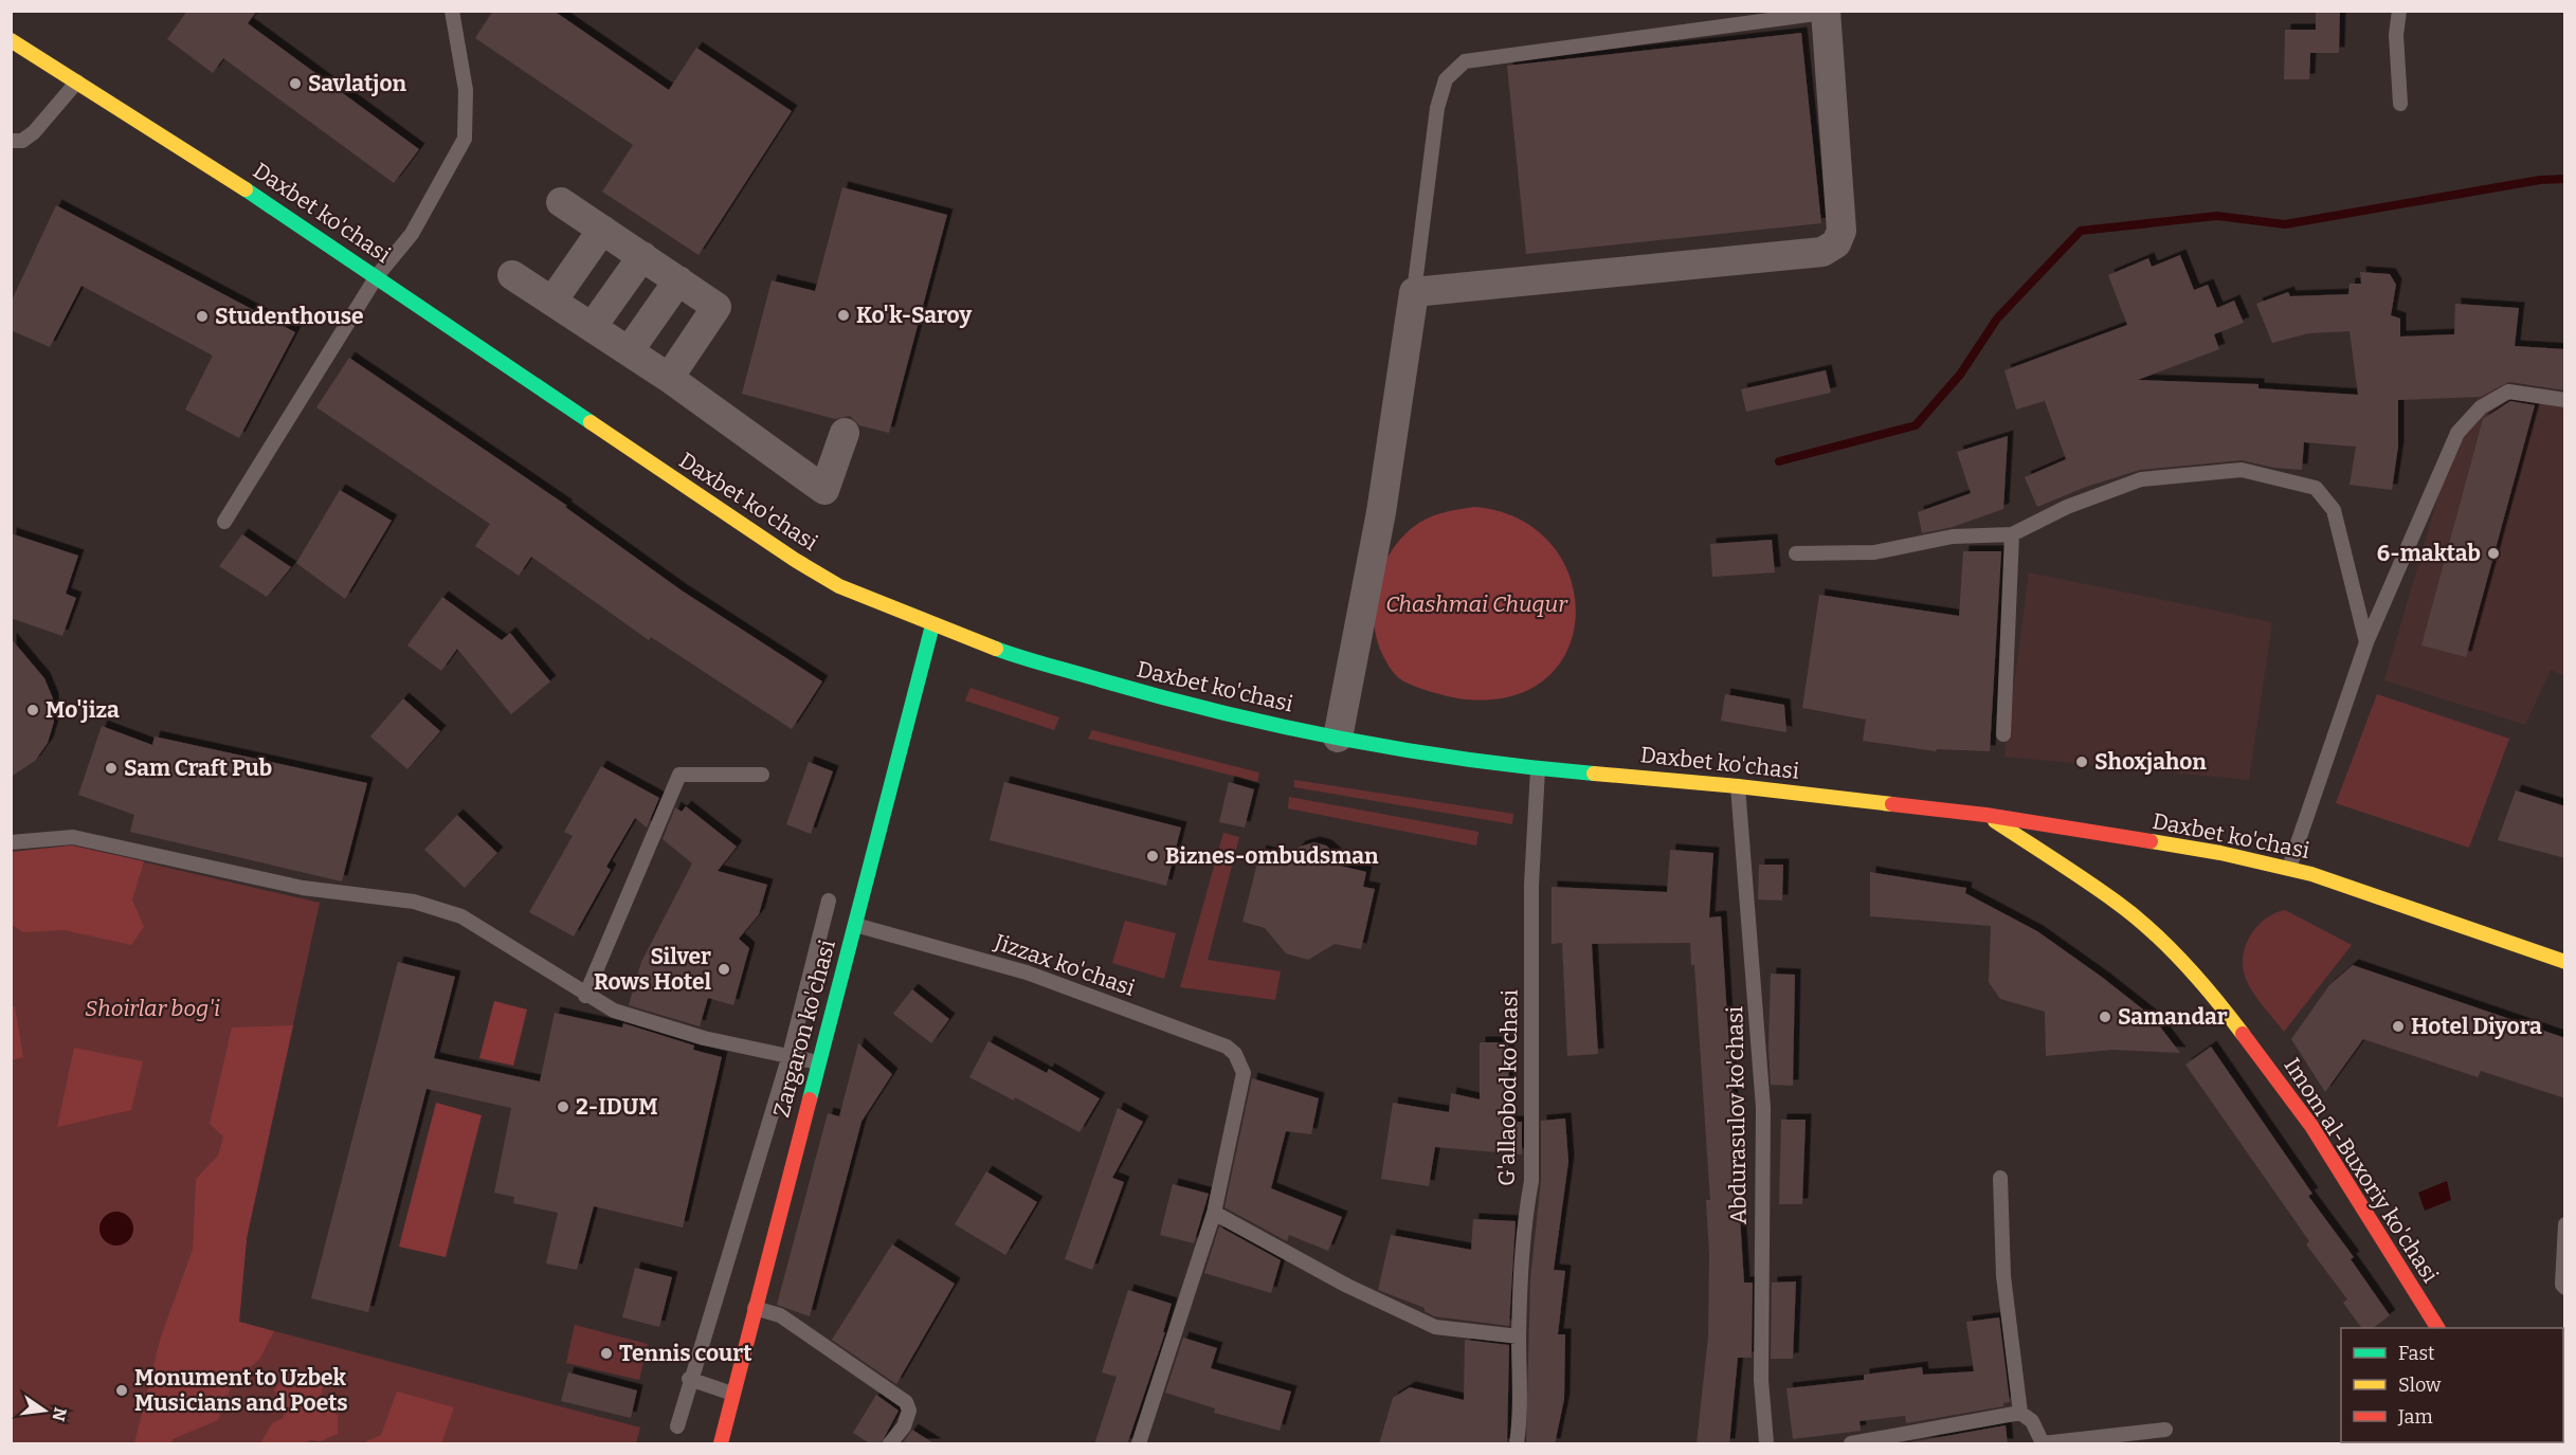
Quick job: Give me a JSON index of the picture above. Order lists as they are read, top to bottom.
{
  "streets": {
    "main road": ["Daxbet ko'chasi", "Zargaron ko'chasi", "Imom al-Buxoriy ko'chasi"],
    "lane": ["Jizzax ko'chasi", "G'allaobod ko'chasi", "Abdurasulov ko'chasi"]
  },
  "crossings": [
    ["Daxbet ko'chasi", "Zargaron ko'chasi"],
    ["Daxbet ko'chasi", "G'allaobod ko'chasi"],
    ["Daxbet ko'chasi", "Abdurasulov ko'chasi"],
    ["Daxbet ko'chasi", "Imom al-Buxoriy ko'chasi"],
    ["Jizzax ko'chasi", "Zargaron ko'chasi"]
  ],
  "parks": ["Chashmai Chuqur", "Shoirlar bog'i"],
  "places": [
    "Savlatjon",
    "Ko'k-Saroy",
    "Studenthouse",
    "6-maktab",
    "Mo'jiza",
    "Shoxjahon",
    "Sam Craft Pub",
    "Biznes-ombudsman",
    "Silver Rows Hotel",
    "Samandar",
    "Hotel Diyora",
    "2-IDUM",
    "Tennis court",
    "Monument to Uzbek Musicians and Poets"
  ],
  "legend": ["Fast", "Slow", "Jam"],
  "north": "right"
}
